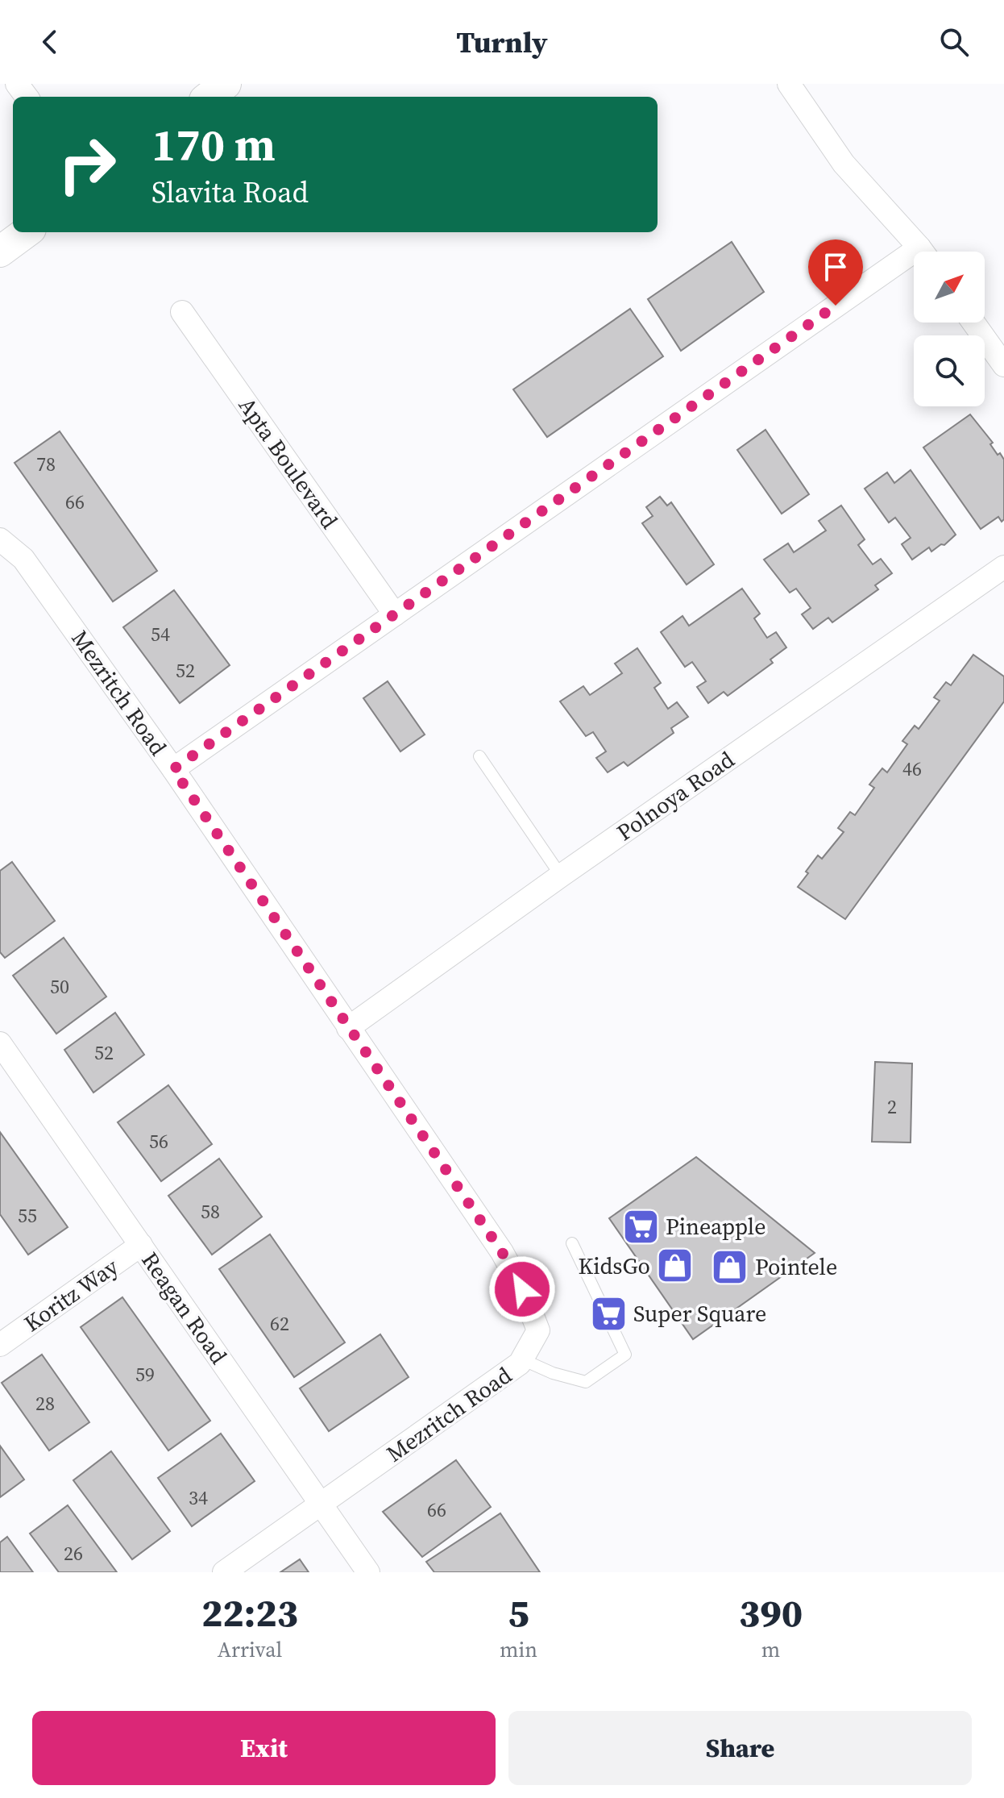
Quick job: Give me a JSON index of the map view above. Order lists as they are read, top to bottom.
{
  "streets": {
    "street": [
      "Apta Boulevard",
      "Mezritch Road",
      "Polnoya Road",
      "Koritz Way",
      "Reagan Road"
    ]
  },
  "crossings": [
    ["Mezritch Road", "Polnoya Road"],
    ["Mezritch Road", "Reagan Road"],
    ["Koritz Way", "Reagan Road"]
  ],
  "places": {
    "supermarket": ["Pineapple", "Super Square"],
    "shop": ["KidsGo", "Pointele"]
  },
  "house_numbers": [
    "78",
    "66",
    "54",
    "52",
    "46",
    "50",
    "52",
    "2",
    "56",
    "58",
    "55",
    "62",
    "59",
    "28",
    "34",
    "66",
    "26"
  ],
  "north": "top right",
  "page": {
    "header": "Turnly",
    "turn": ["170 m", "Slavita Road"],
    "eta": [
      "22:23",
      "Arrival",
      "5",
      "min",
      "390",
      "m"
    ],
    "buttons": ["Exit", "Share"]
  }
}
